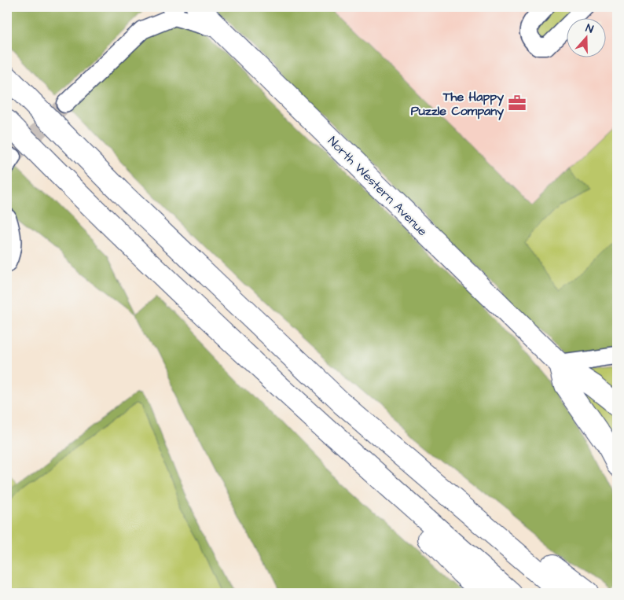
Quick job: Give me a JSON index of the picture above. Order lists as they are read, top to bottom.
{
  "streets": {
    "highway": ["North Western Avenue"]
  },
  "places": {
    "office": ["The Happy Puzzle Company"]
  },
  "north": "top"
}
